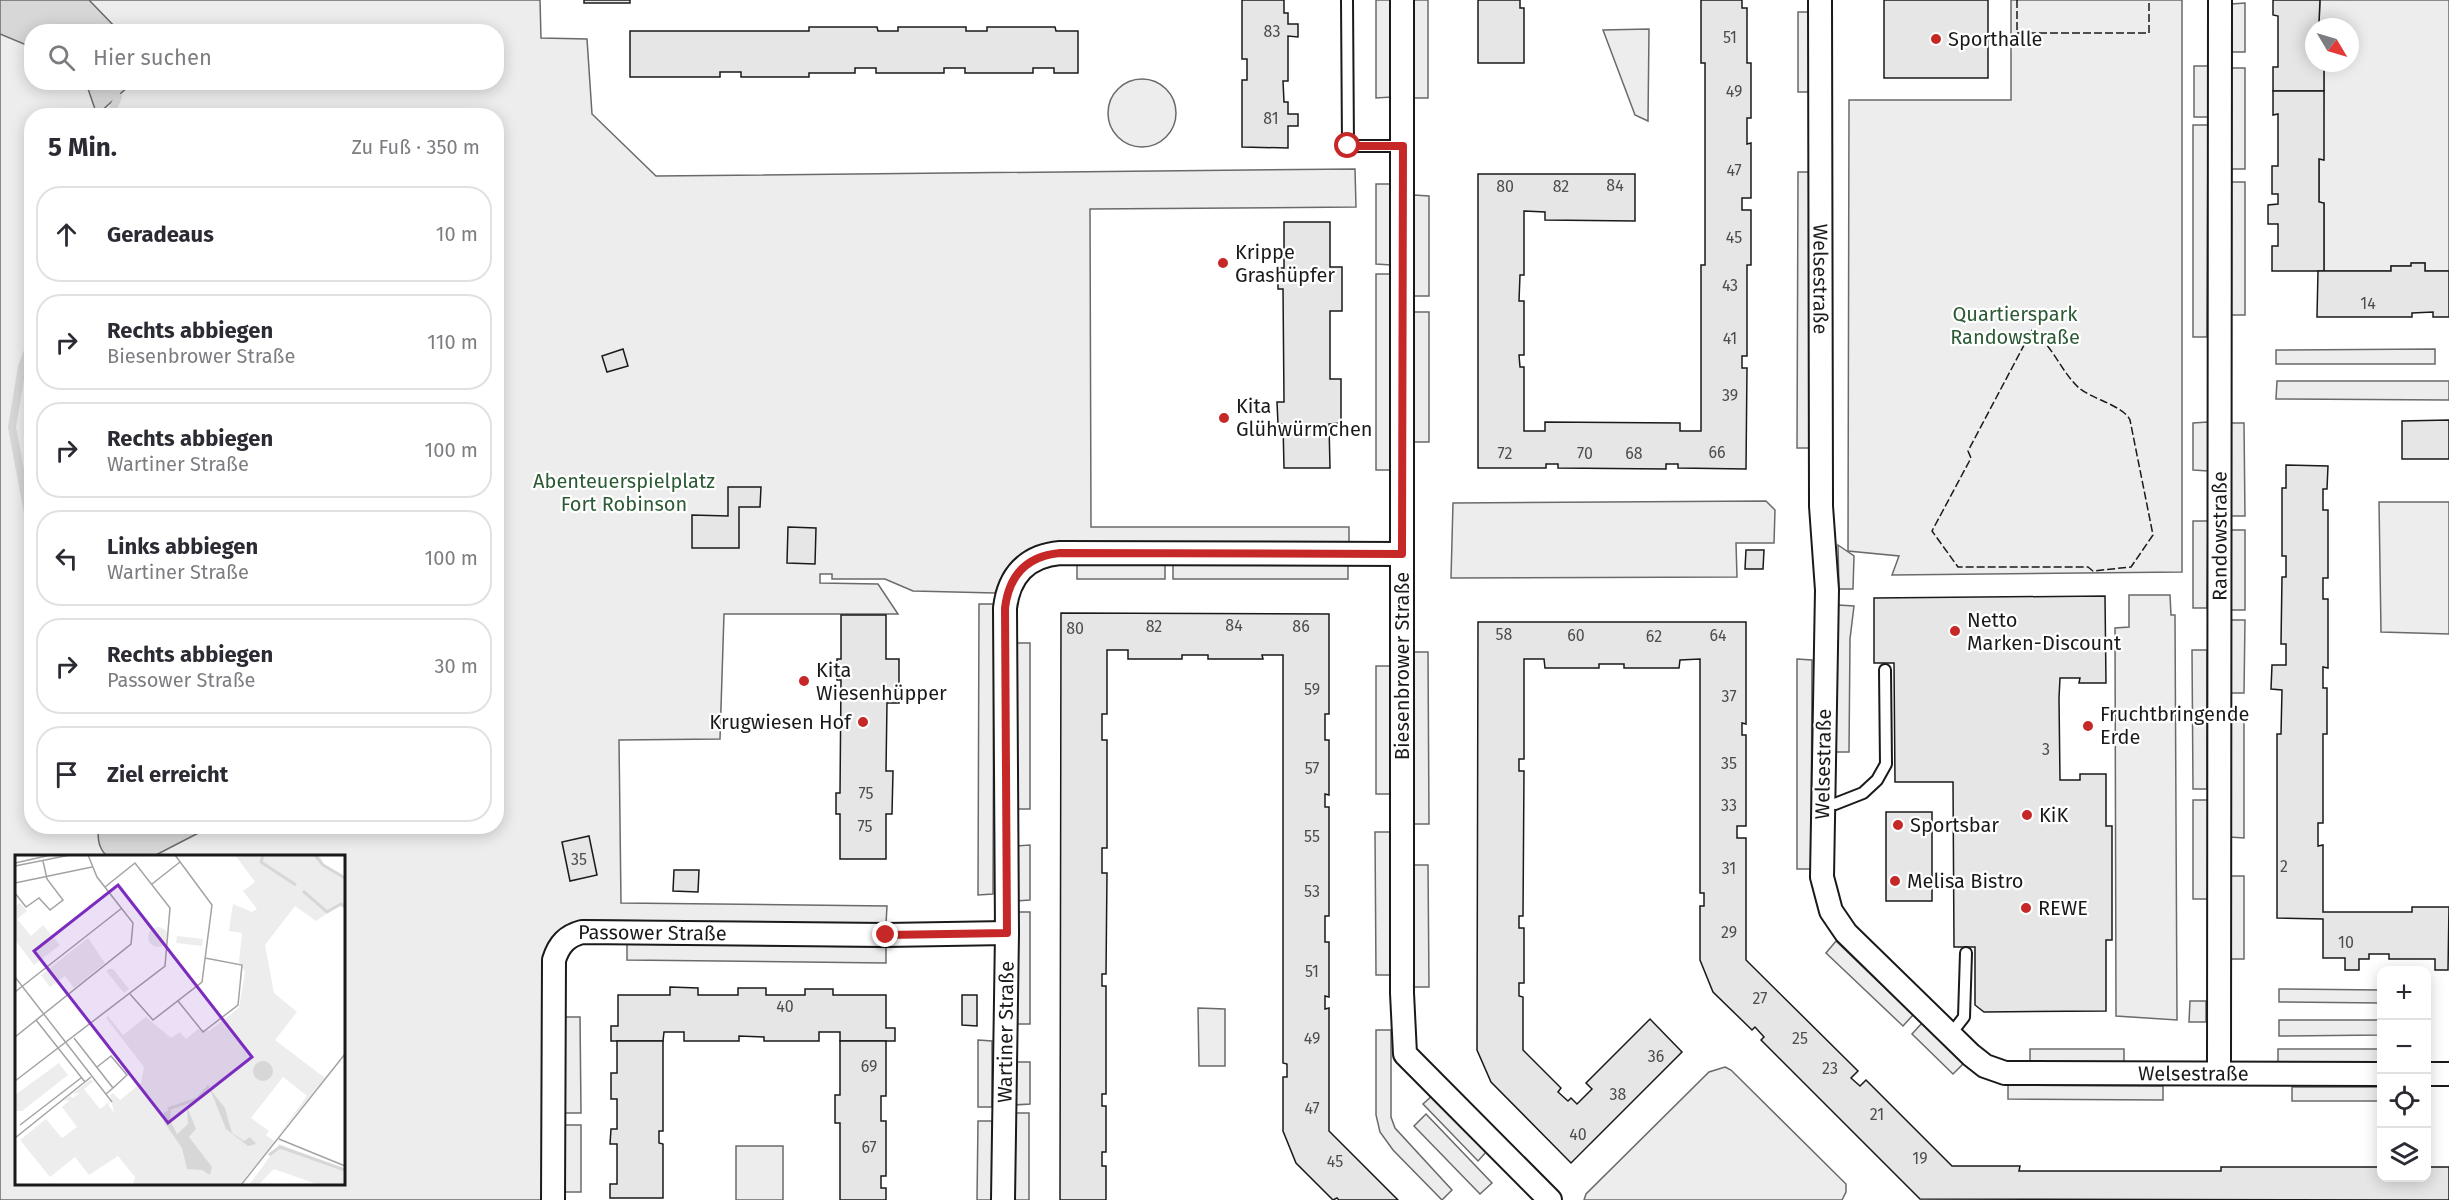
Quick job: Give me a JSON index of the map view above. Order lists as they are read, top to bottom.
{
  "streets": {
    "street": [
      "Welsestraße",
      "Randowstraße",
      "Biesenbrower Straße",
      "Passower Straße",
      "Wartiner Straße"
    ]
  },
  "crossings": [
    ["Welsestraße", "Randowstraße"],
    ["Biesenbrower Straße", "Wartiner Straße"],
    ["Passower Straße", "Wartiner Straße"]
  ],
  "parks": ["Quartierspark Randowstraße", "Abenteuerspielplatz Fort Robinson"],
  "places": [
    "Sporthalle",
    "Krippe Grashüpfer",
    "Kita Glühwürmchen",
    "Netto Marken-Discount",
    "Kita Wiesenhüpper",
    "Krugwiesen Hof",
    "Fruchtbringende Erde",
    "KiK",
    "Sportsbar",
    "Melisa Bistro",
    "REWE"
  ],
  "house_numbers": [
    "83",
    "51",
    "49",
    "81",
    "47",
    "84",
    "80",
    "82",
    "45",
    "43",
    "14",
    "41",
    "39",
    "66",
    "72",
    "70",
    "68",
    "84",
    "82",
    "86",
    "80",
    "58",
    "60",
    "64",
    "62",
    "59",
    "37",
    "3",
    "35",
    "57",
    "75",
    "33",
    "75",
    "55",
    "35",
    "2",
    "31",
    "53",
    "29",
    "10",
    "51",
    "27",
    "40",
    "49",
    "25",
    "36",
    "69",
    "23",
    "38",
    "47",
    "21",
    "40",
    "67",
    "19",
    "45"
  ],
  "north": "bottom right",
  "page": {
    "search": "Hier suchen",
    "heading": ["5 Min.", "Zu Fuß · 350 m"],
    "list": [
      ["Geradeaus", "10 m"],
      ["Rechts abbiegen", "Biesenbrower Straße", "110 m"],
      ["Rechts abbiegen", "Wartiner Straße", "100 m"],
      ["Links abbiegen", "Wartiner Straße", "100 m"],
      ["Rechts abbiegen", "Passower Straße", "30 m"],
      "Ziel erreicht"
    ],
    "map_buttons": ["+", "−"]
  }
}
